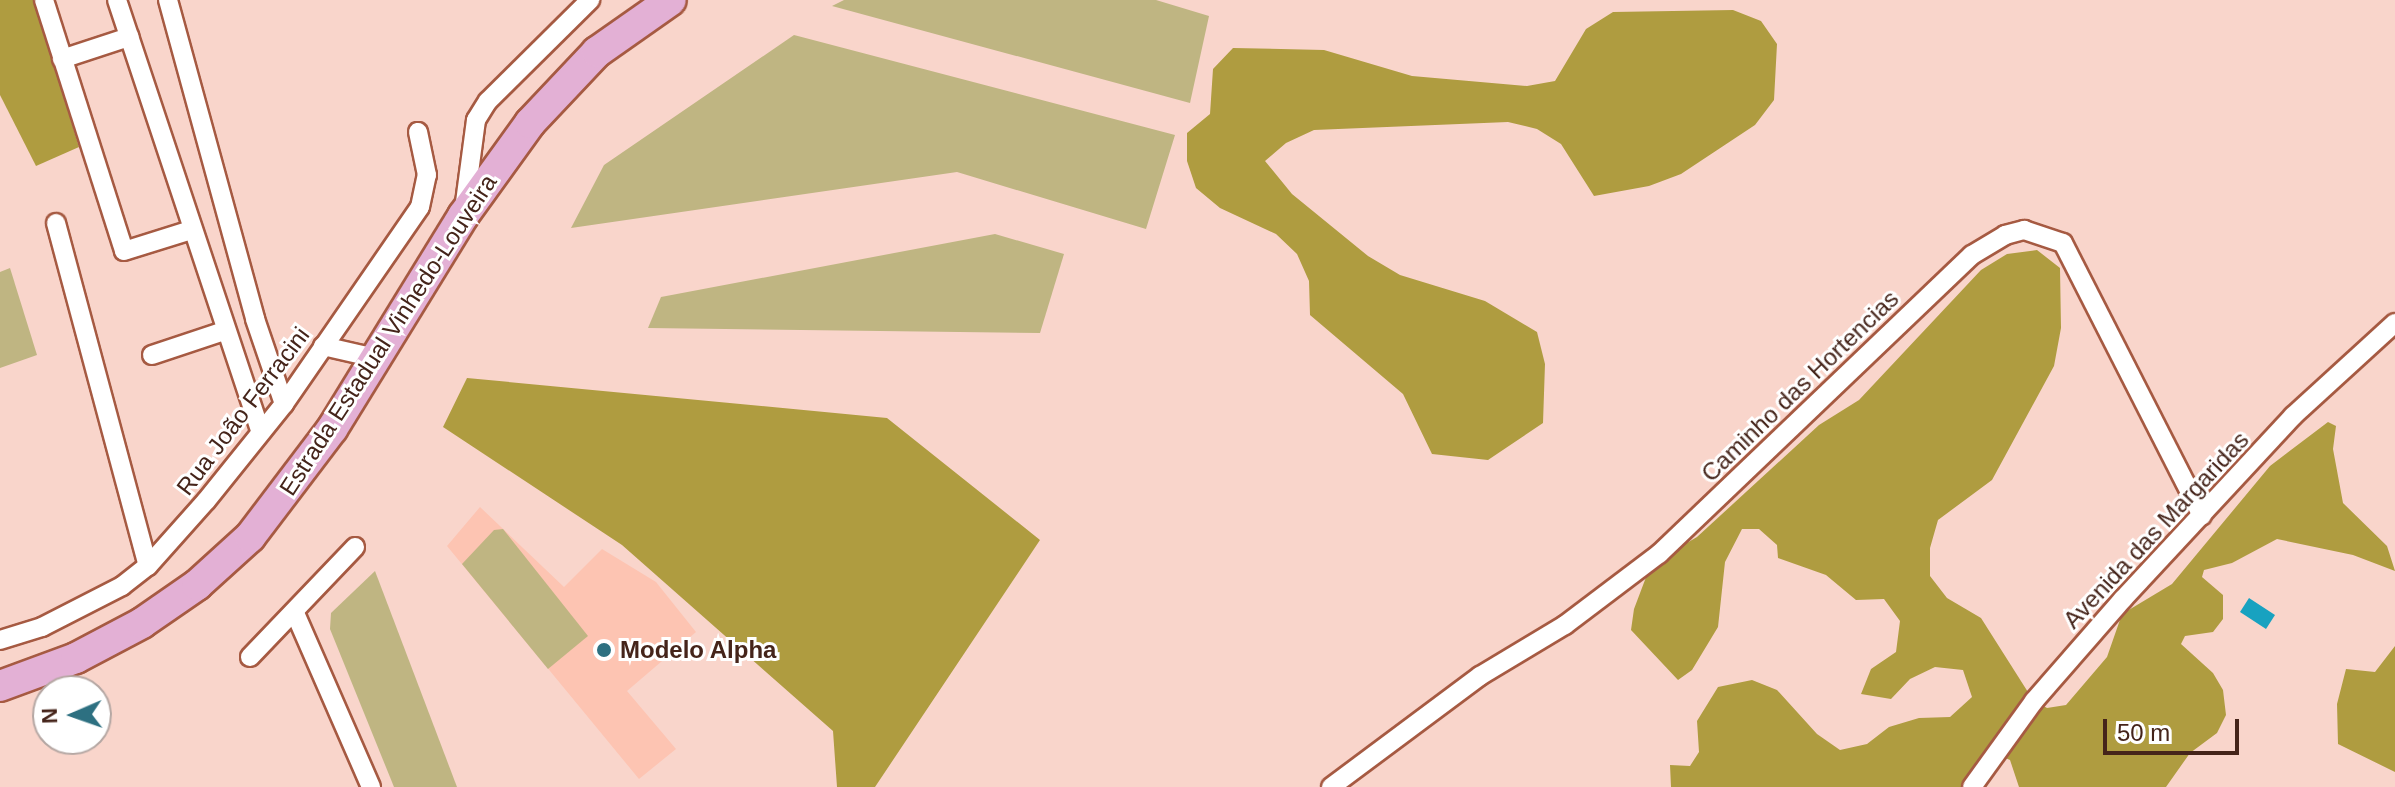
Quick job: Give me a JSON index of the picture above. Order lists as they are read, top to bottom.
{
  "streets": {
    "main road": ["Estrada Estadual Vinhedo-Louveira"],
    "street": ["Caminho das Hortencias", "Rua João Ferracini", "Avenida das Margaridas"]
  },
  "crossings": [
    ["Caminho das Hortencias", "Avenida das Margaridas"]
  ],
  "places": ["Modelo Alpha"],
  "scale_bar": "50 m",
  "north": "left"
}
